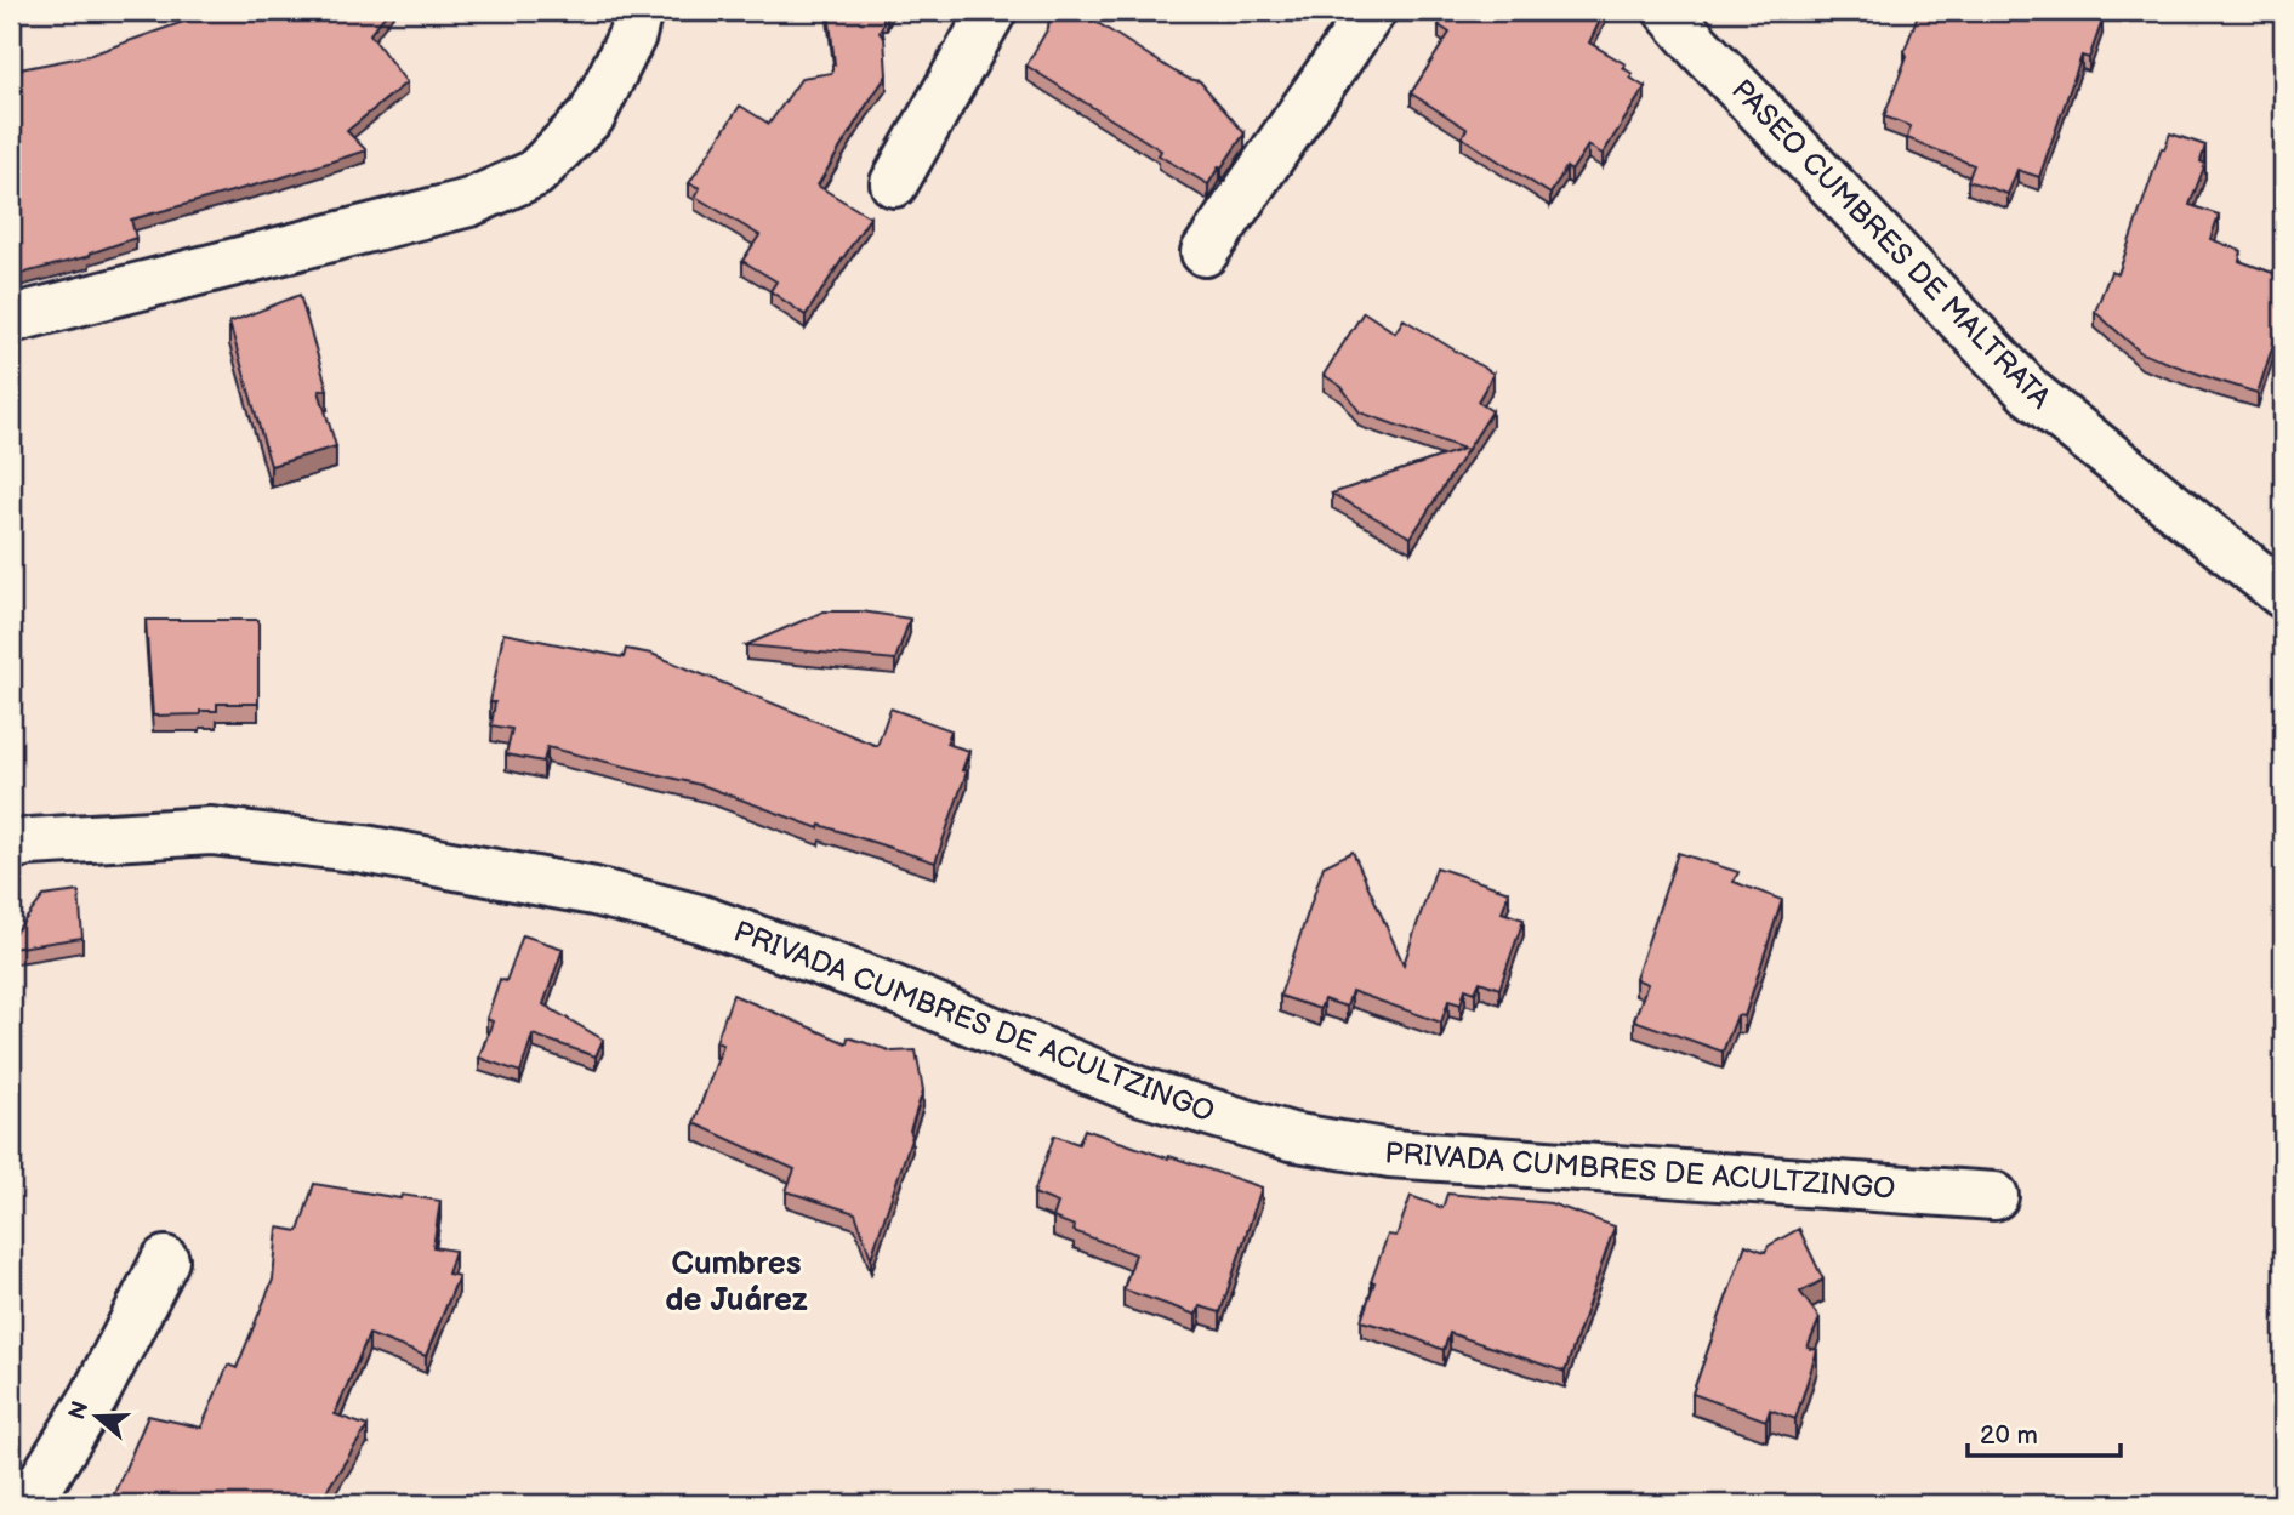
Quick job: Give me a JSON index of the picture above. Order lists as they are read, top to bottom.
{
  "streets": {
    "street": ["PASEO CUMBRES DE MALTRATA", "PRIVADA CUMBRES DE ACULTZINGO"]
  },
  "districts": ["Cumbres de Juárez"],
  "scale_bar": "20 m",
  "north": "left"
}
